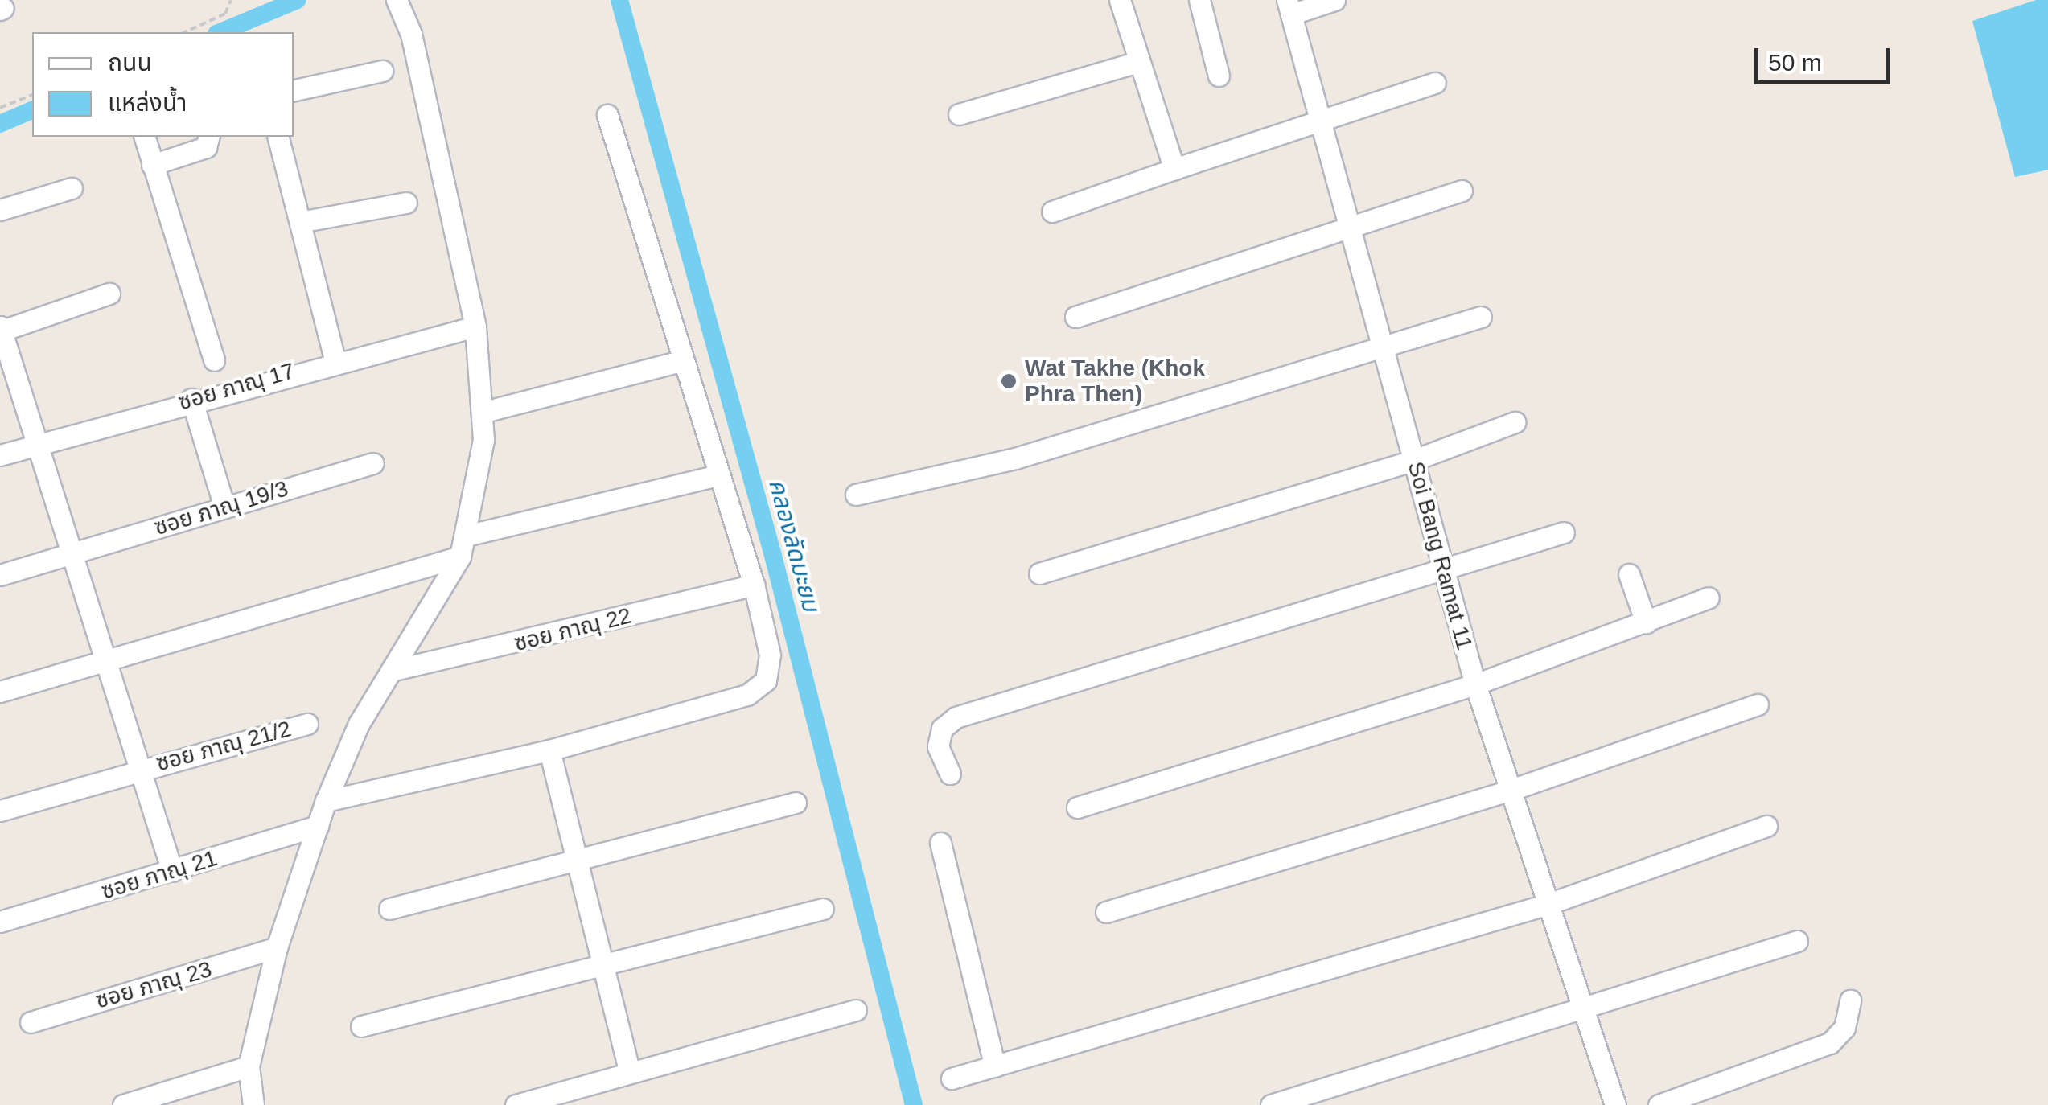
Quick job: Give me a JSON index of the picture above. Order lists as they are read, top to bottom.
{
  "streets": {
    "street": [
      "ซอย ภาณุ 17",
      "ซอย ภาณุ 19/3",
      "Soi Bang Ramat 11",
      "ซอย ภาณุ 22",
      "ซอย ภาณุ 21/2",
      "ซอย ภาณุ 21",
      "ซอย ภาณุ 23"
    ]
  },
  "water": ["คลองลัดมะยม"],
  "places": ["Wat Takhe (Khok Phra Then)"],
  "legend": ["ถนน", "แหล่งน้ำ"],
  "scale_bar": "50 m"
}
